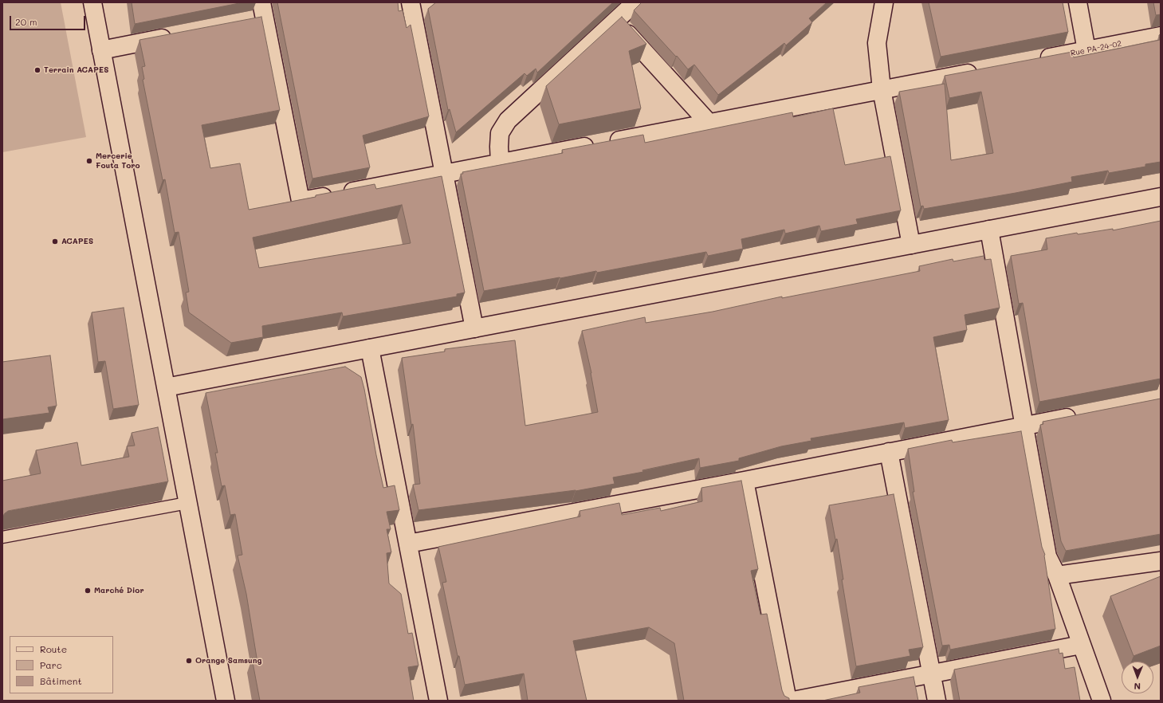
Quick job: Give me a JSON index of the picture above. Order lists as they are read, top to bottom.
{
  "streets": {
    "street": ["Rue PA-24-02"]
  },
  "places": [
    "Terrain ACAPES",
    "Mercerie Fouta Toro",
    "ACAPES",
    "Marché Dior",
    "Orange Samsung"
  ],
  "legend": ["Route", "Parc", "Bâtiment"],
  "scale_bar": "20 m",
  "north": "bottom"
}
